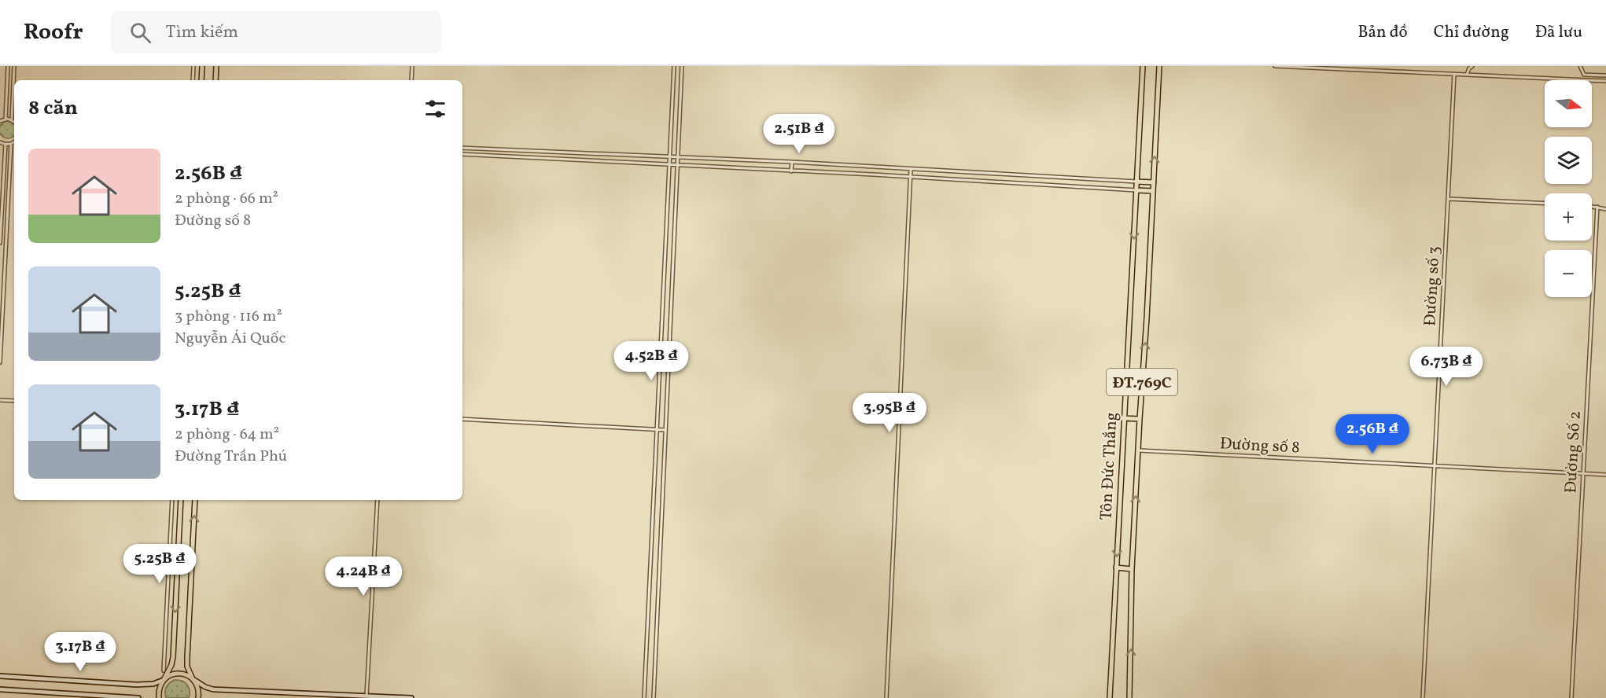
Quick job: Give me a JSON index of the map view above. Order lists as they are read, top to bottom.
{
  "streets": {
    "main road": ["ĐT.769C", "Tôn Đức Thắng"],
    "street": ["Đường số 3", "Đường số 8", "Đường Số 2"]
  },
  "crossings": [
    ["Đường số 3", "Đường số 8"],
    ["Đường số 8", "Đường Số 2"],
    ["Đường số 8", "Tôn Đức Thắng"]
  ],
  "north": "right",
  "page": {
    "header": "Roofr",
    "search": "Tìm kiếm",
    "nav": ["Bản đồ", "Chỉ đường", "Đã lưu"],
    "map_buttons": ["+", "−"],
    "heading": "8 căn",
    "price": [
      "2.51B ₫",
      "4.52B ₫",
      "6.73B ₫",
      "3.95B ₫",
      "2.56B ₫",
      "5.25B ₫",
      "4.24B ₫",
      "3.17B ₫"
    ],
    "list": [
      {
        "name": "2.56B ₫",
        "note": "2 phòng · 66 m² · Đường số 8"
      },
      {
        "name": "5.25B ₫",
        "note": "3 phòng · 116 m² · Nguyễn Ái Quốc"
      },
      {
        "name": "3.17B ₫",
        "note": "2 phòng · 64 m² · Đường Trần Phú"
      }
    ]
  }
}
